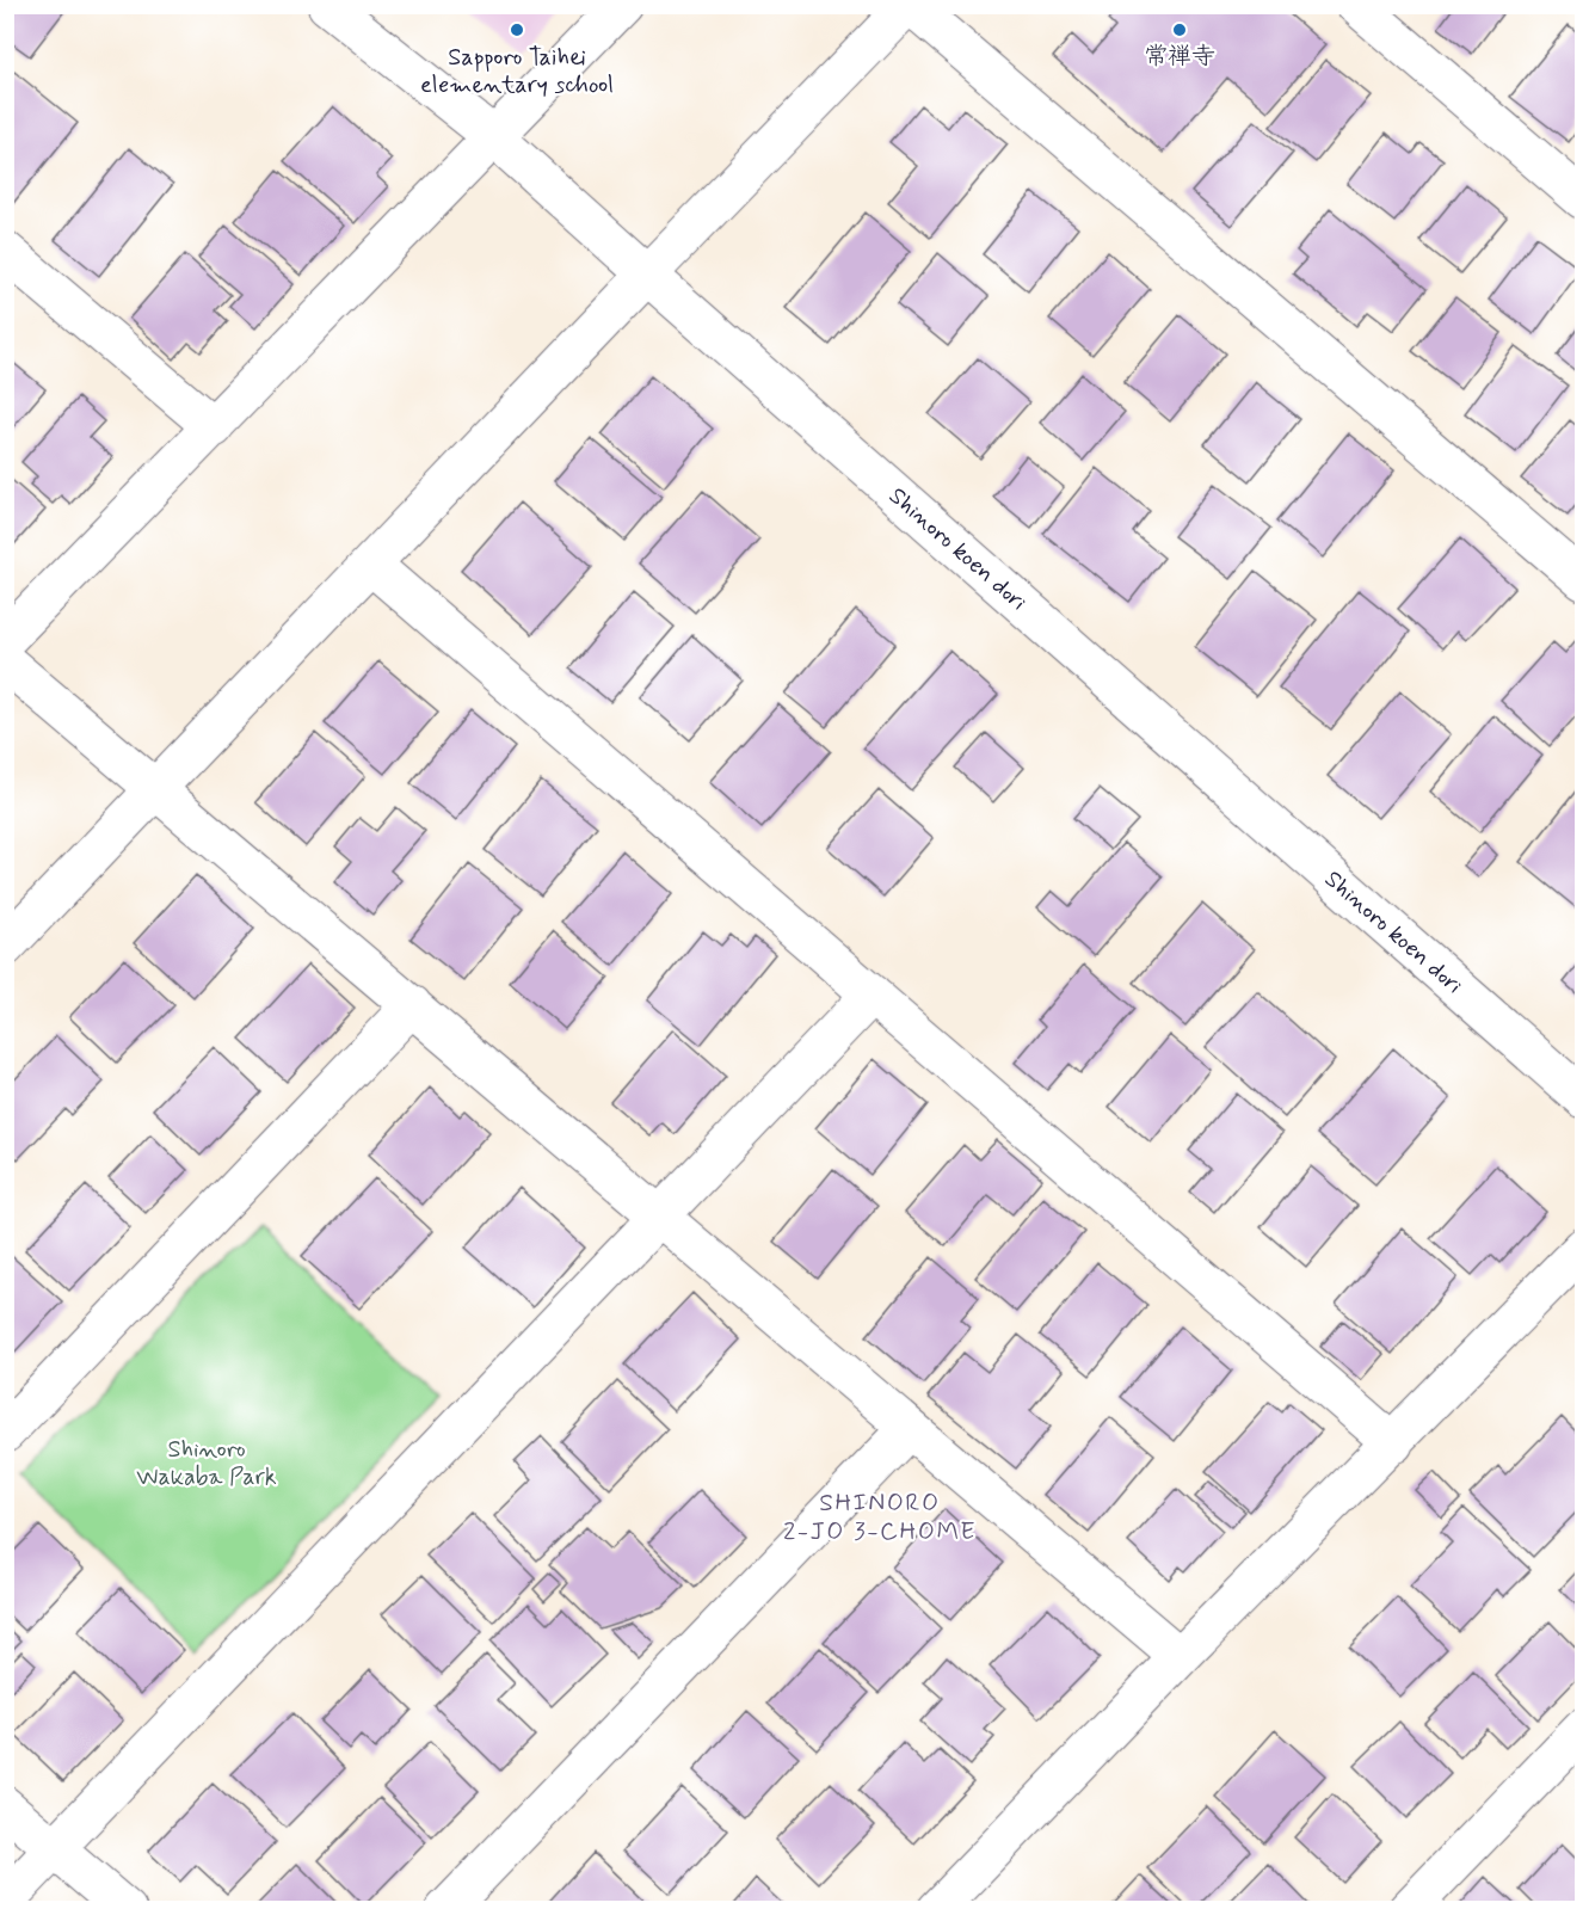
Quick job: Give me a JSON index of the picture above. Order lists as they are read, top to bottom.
{
  "streets": {
    "street": ["Shinoro koen dori"]
  },
  "districts": ["SHINORO 2-JO 3-CHOME"],
  "parks": ["Shinoro Wakaba Park"],
  "places": ["Sapporo Taihei elementary school", "常禅寺"]
}
